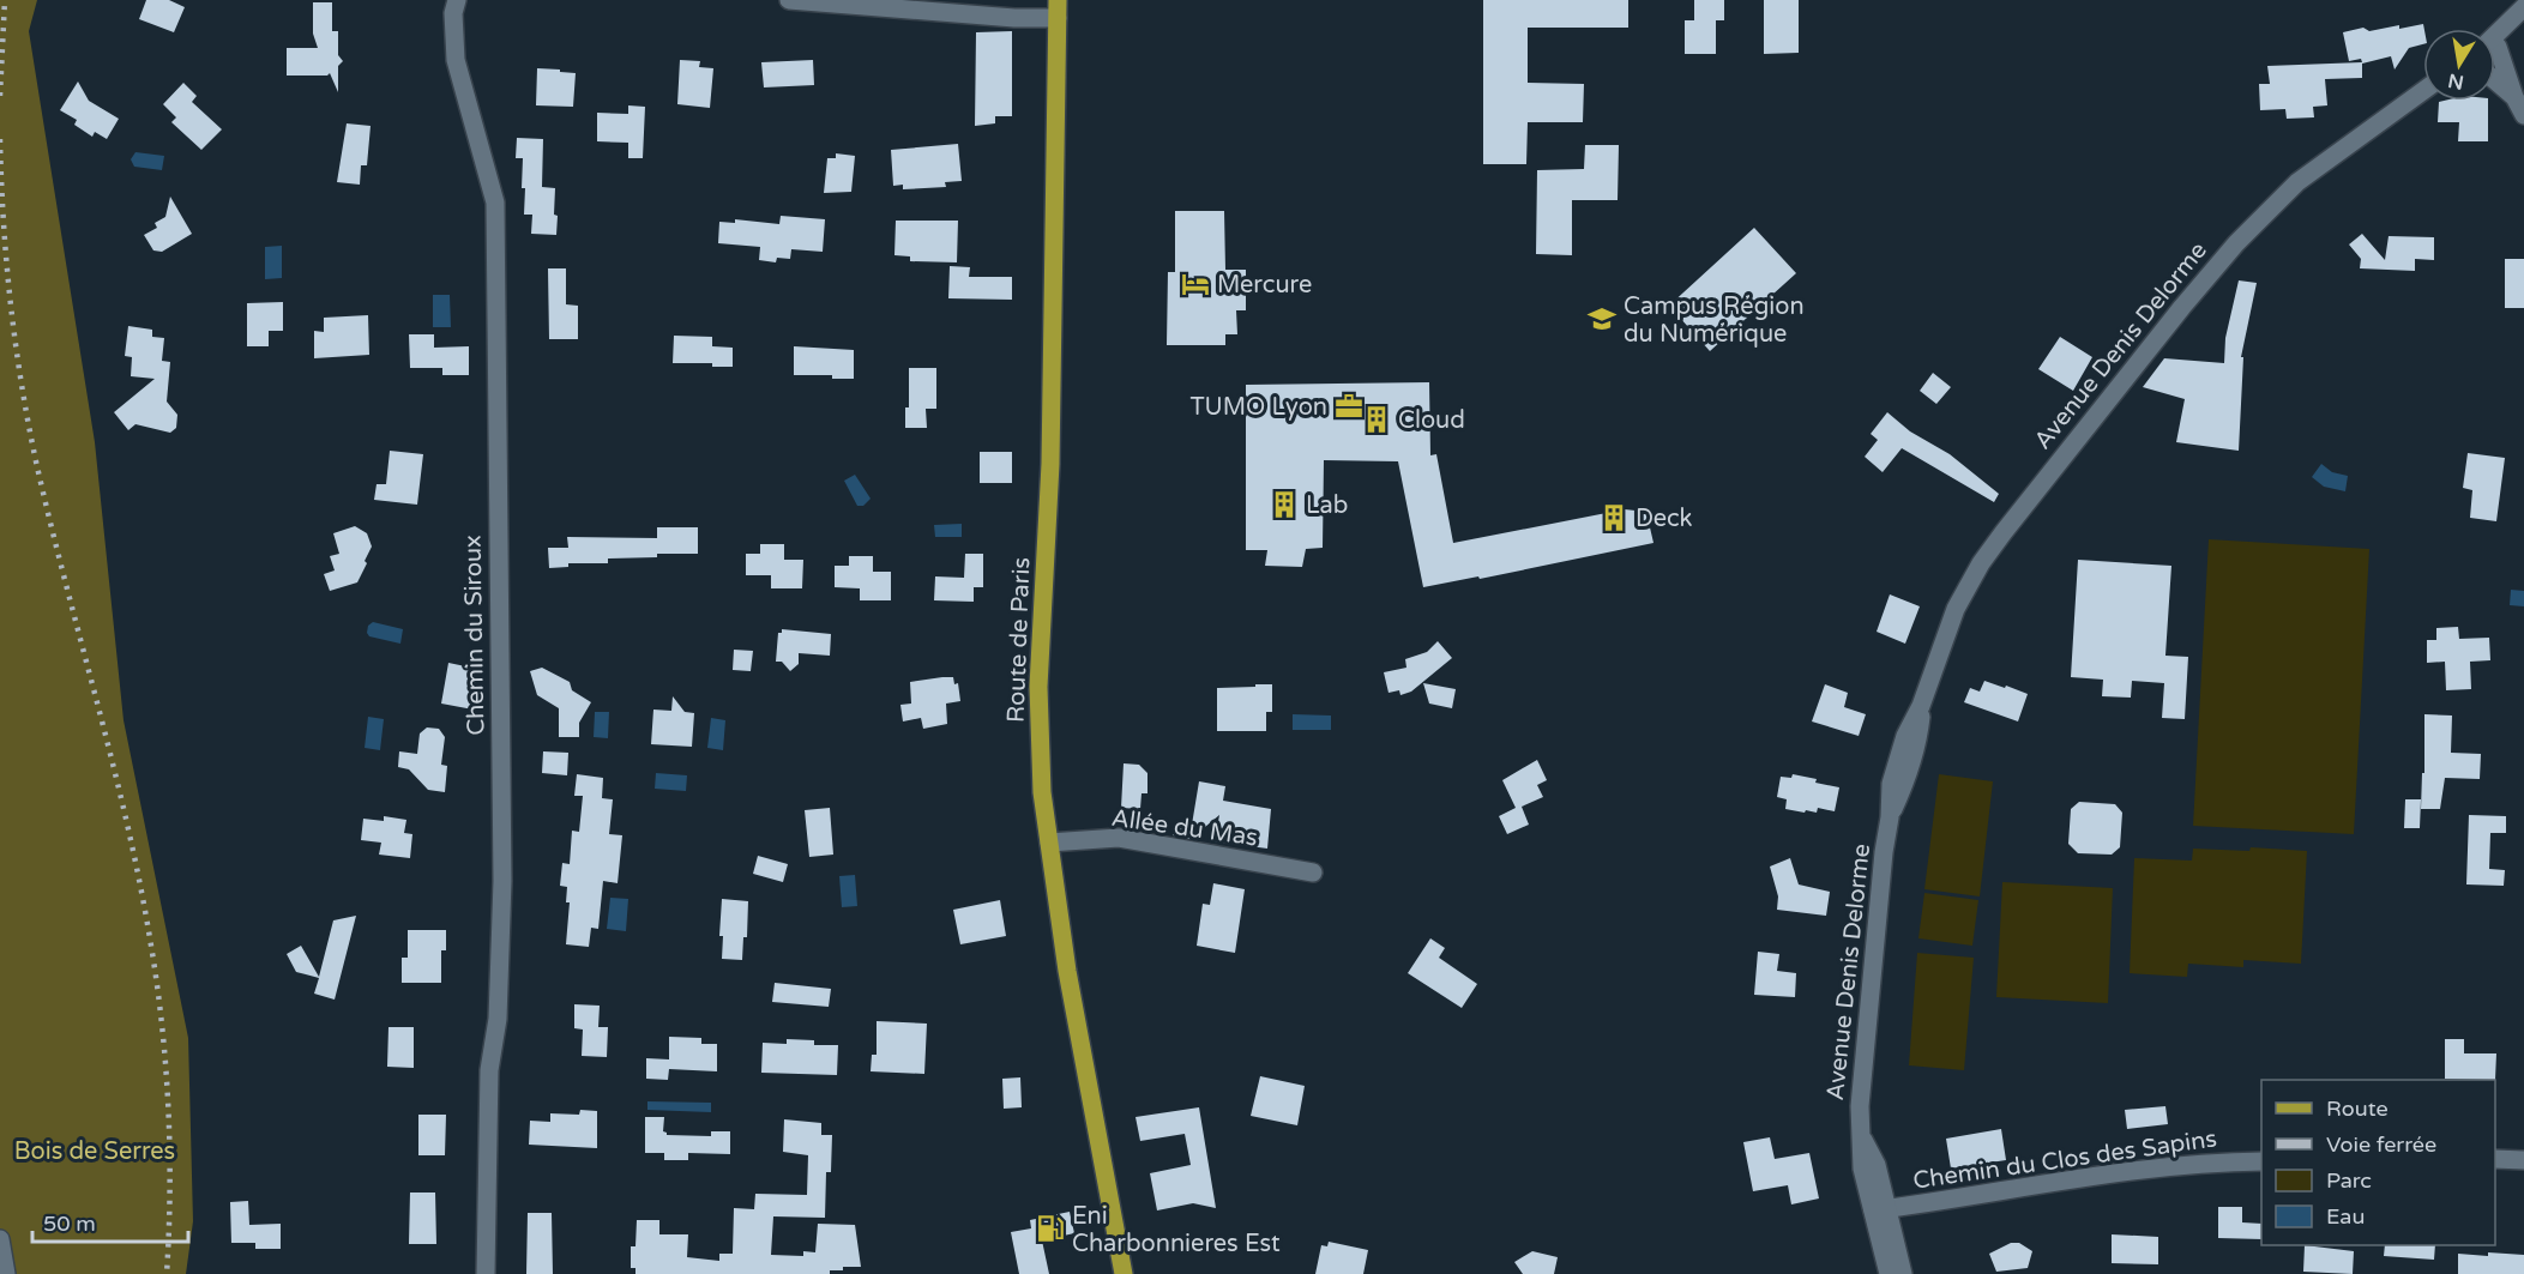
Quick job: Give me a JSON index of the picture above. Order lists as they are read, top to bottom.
{
  "streets": {
    "main road": ["Route de Paris"],
    "street": [
      "Avenue Denis Delorme",
      "Chemin du Siroux",
      "Allée du Mas",
      "Chemin du Clos des Sapins"
    ]
  },
  "crossings": [
    ["Avenue Denis Delorme", "Chemin du Clos des Sapins"],
    ["Route de Paris", "Allée du Mas"]
  ],
  "parks": ["Bois de Serres"],
  "places": {
    "hotel": ["Mercure"],
    "school or university": ["Campus Région du Numérique"],
    "office": ["TUMO Lyon"],
    "building": ["Cloud", "Lab", "Deck"],
    "fuel station": ["Eni Charbonnieres Est"]
  },
  "legend": [
    "Route",
    "Voie ferrée",
    "Parc",
    "Eau"
  ],
  "scale_bar": "50 m",
  "north": "bottom"
}
